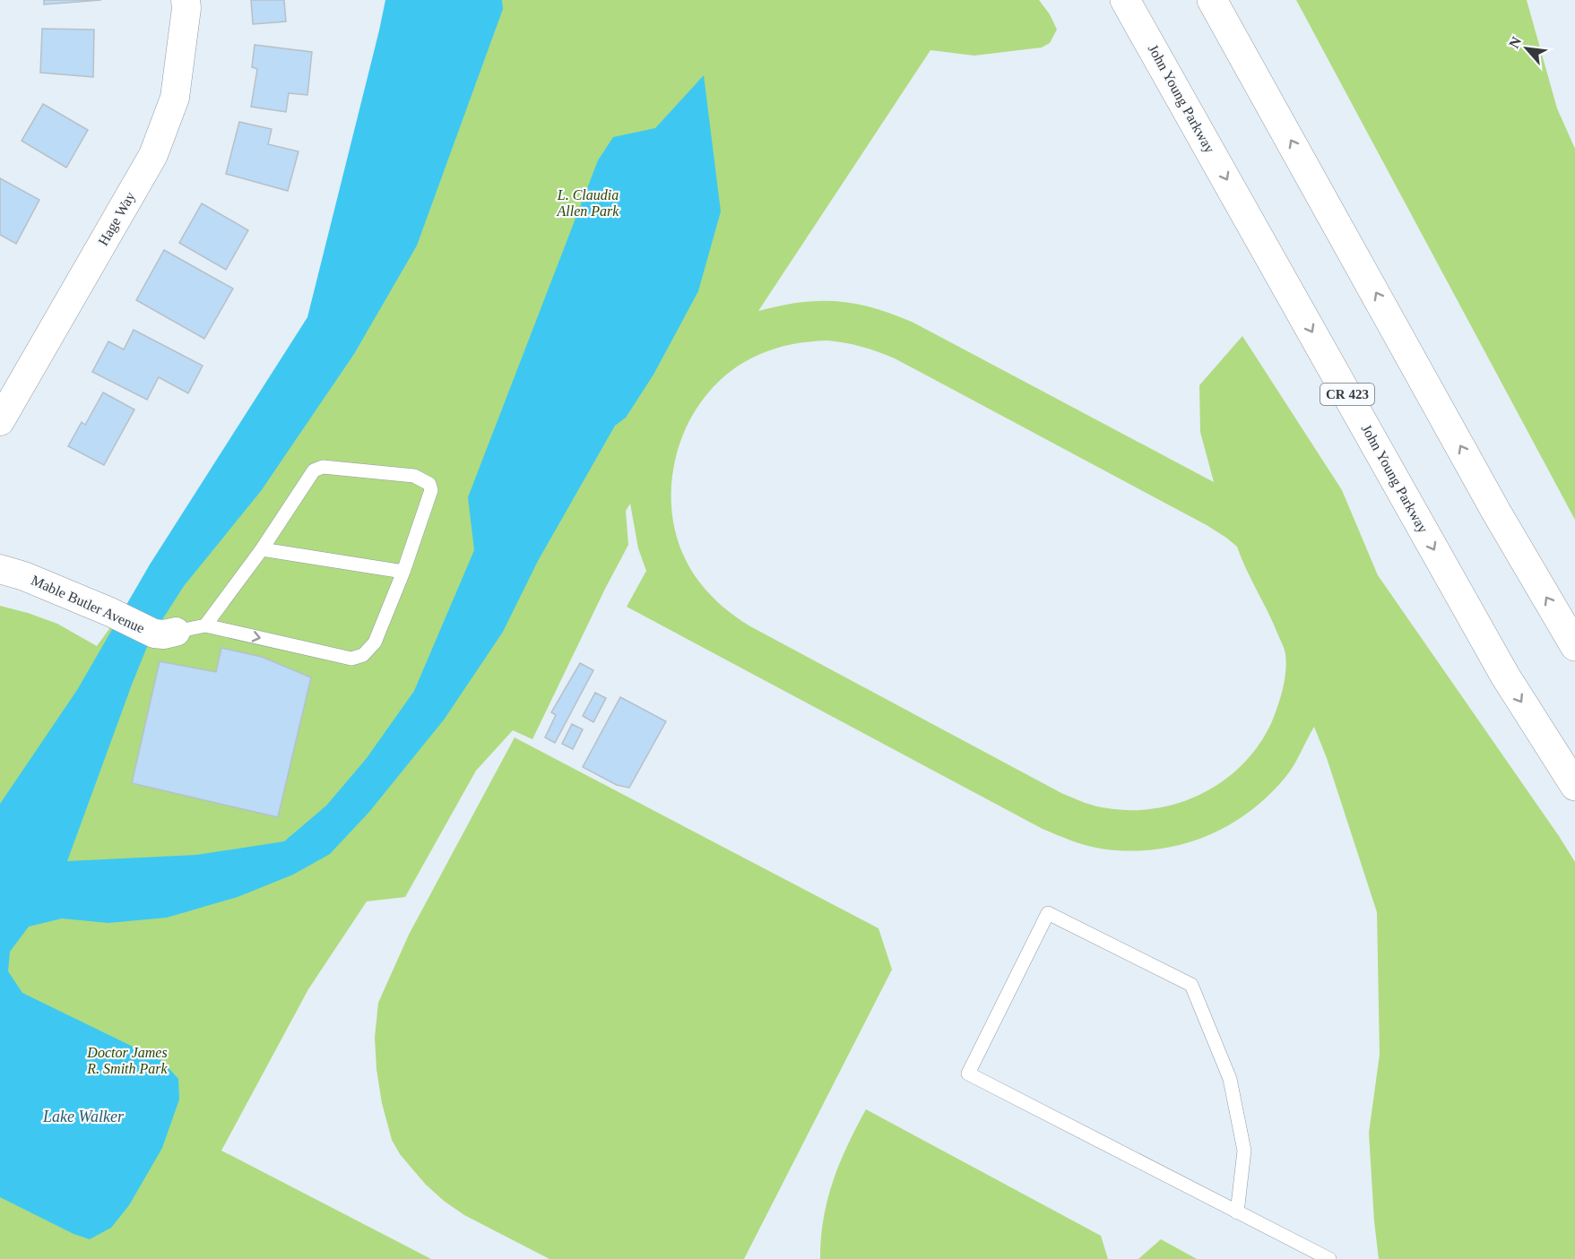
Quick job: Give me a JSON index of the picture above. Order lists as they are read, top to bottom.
{
  "streets": {
    "main road": ["John Young Parkway", "CR 423"],
    "street": ["Hage Way", "Mable Butler Avenue"]
  },
  "water": ["Lake Walker"],
  "parks": ["L. Claudia Allen Park", "Doctor James R. Smith Park"],
  "north": "top left"
}
